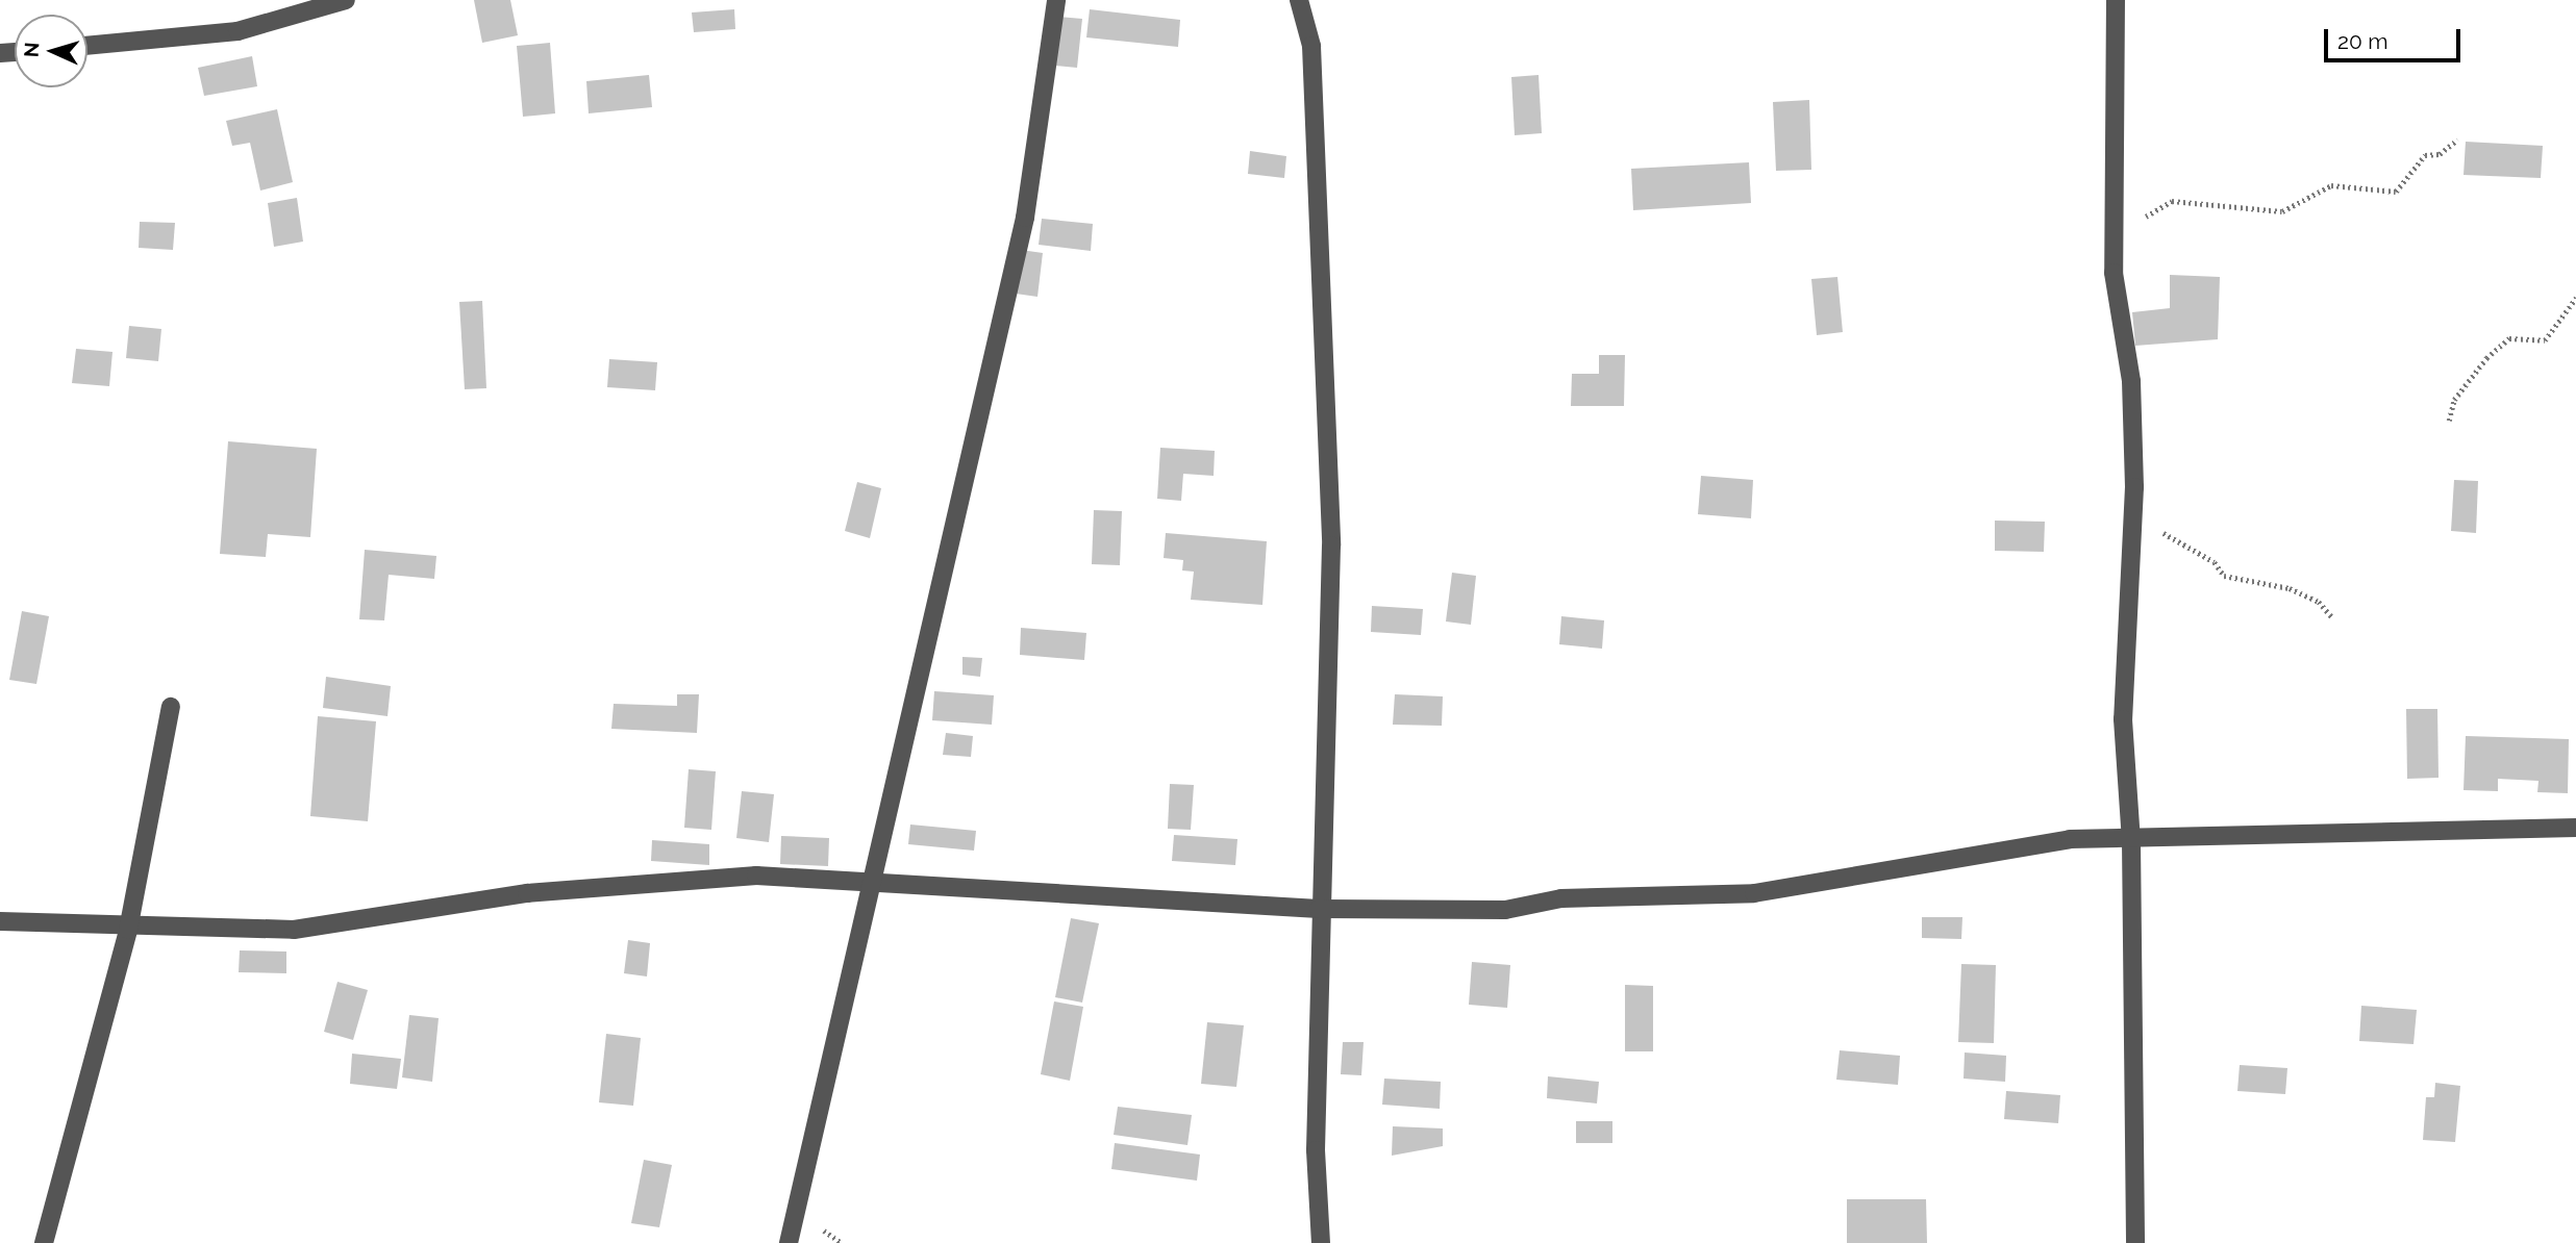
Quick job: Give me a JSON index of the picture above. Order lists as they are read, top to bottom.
{
  "scale_bar": "20 m",
  "north": "left"
}
